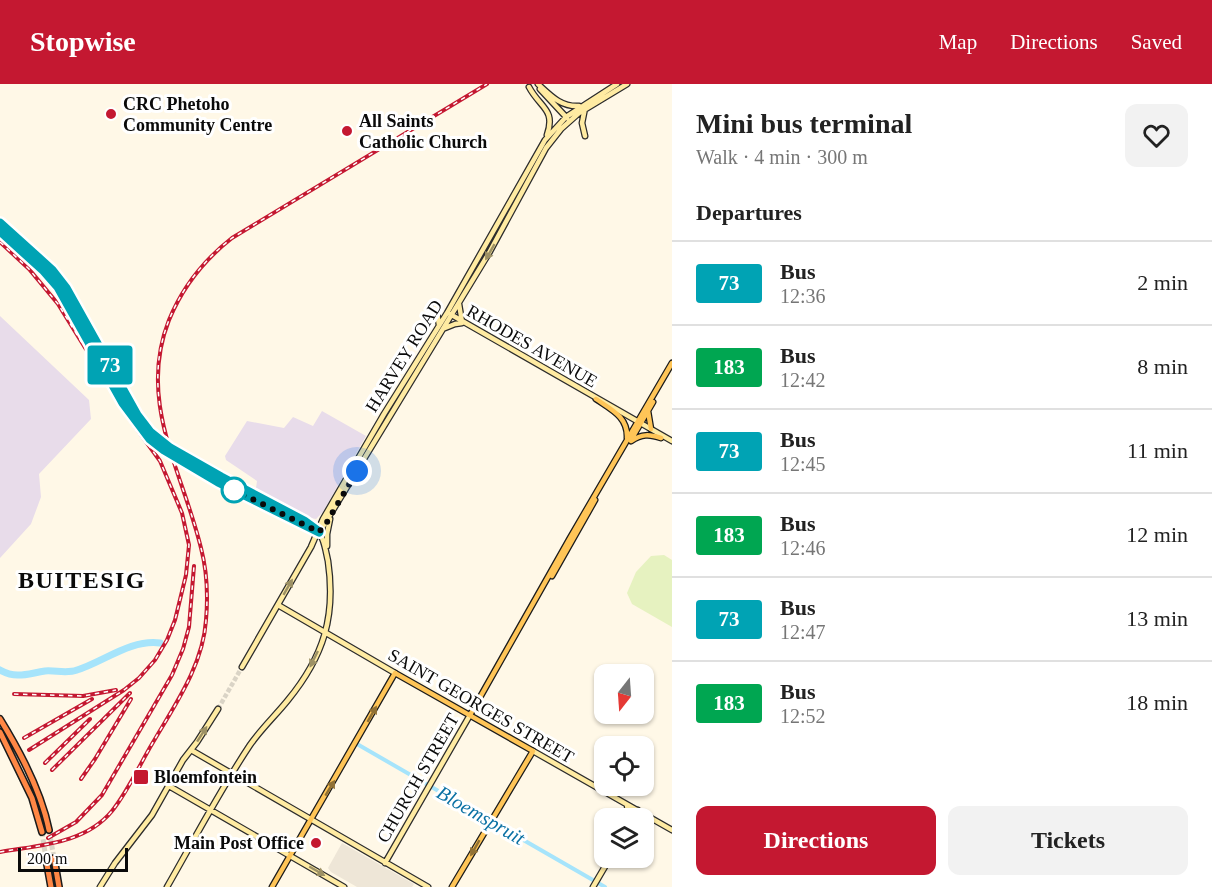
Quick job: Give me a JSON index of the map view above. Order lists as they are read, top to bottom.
{
  "streets": {
    "main road": [
      "RHODES AVENUE",
      "HARVEY ROAD",
      "SAINT GEORGES STREET",
      "CHURCH STREET"
    ]
  },
  "crossings": [
    ["RHODES AVENUE", "HARVEY ROAD"],
    ["RHODES AVENUE", "CHURCH STREET"],
    ["HARVEY ROAD", "SAINT GEORGES STREET"],
    ["SAINT GEORGES STREET", "CHURCH STREET"]
  ],
  "districts": ["BUITESIG"],
  "water": ["Bloemspruit"],
  "places": {
    "other": ["CRC Phetoho Community Centre", "All Saints Catholic Church", "Main Post Office"],
    "transit": ["Bloemfontein"]
  },
  "lines": ["bus line 73"],
  "scale_bar": "200 m",
  "north": "bottom",
  "page": {
    "header": "Stopwise",
    "nav": ["Map", "Directions", "Saved"],
    "on_map": "73",
    "heading": [
      ["Mini bus terminal", "Walk · 4 min · 300 m"],
      "Departures"
    ],
    "list": [
      {
        "mark": "73",
        "name": "Bus",
        "note": "12:36",
        "value": "2 min"
      },
      {
        "mark": "183",
        "name": "Bus",
        "note": "12:42",
        "value": "8 min"
      },
      {
        "mark": "73",
        "name": "Bus",
        "note": "12:45",
        "value": "11 min"
      },
      {
        "mark": "183",
        "name": "Bus",
        "note": "12:46",
        "value": "12 min"
      },
      {
        "mark": "73",
        "name": "Bus",
        "note": "12:47",
        "value": "13 min"
      },
      {
        "mark": "183",
        "name": "Bus",
        "note": "12:52",
        "value": "18 min"
      }
    ],
    "buttons": ["Directions", "Tickets"],
    "scale": "200 m"
  }
}
